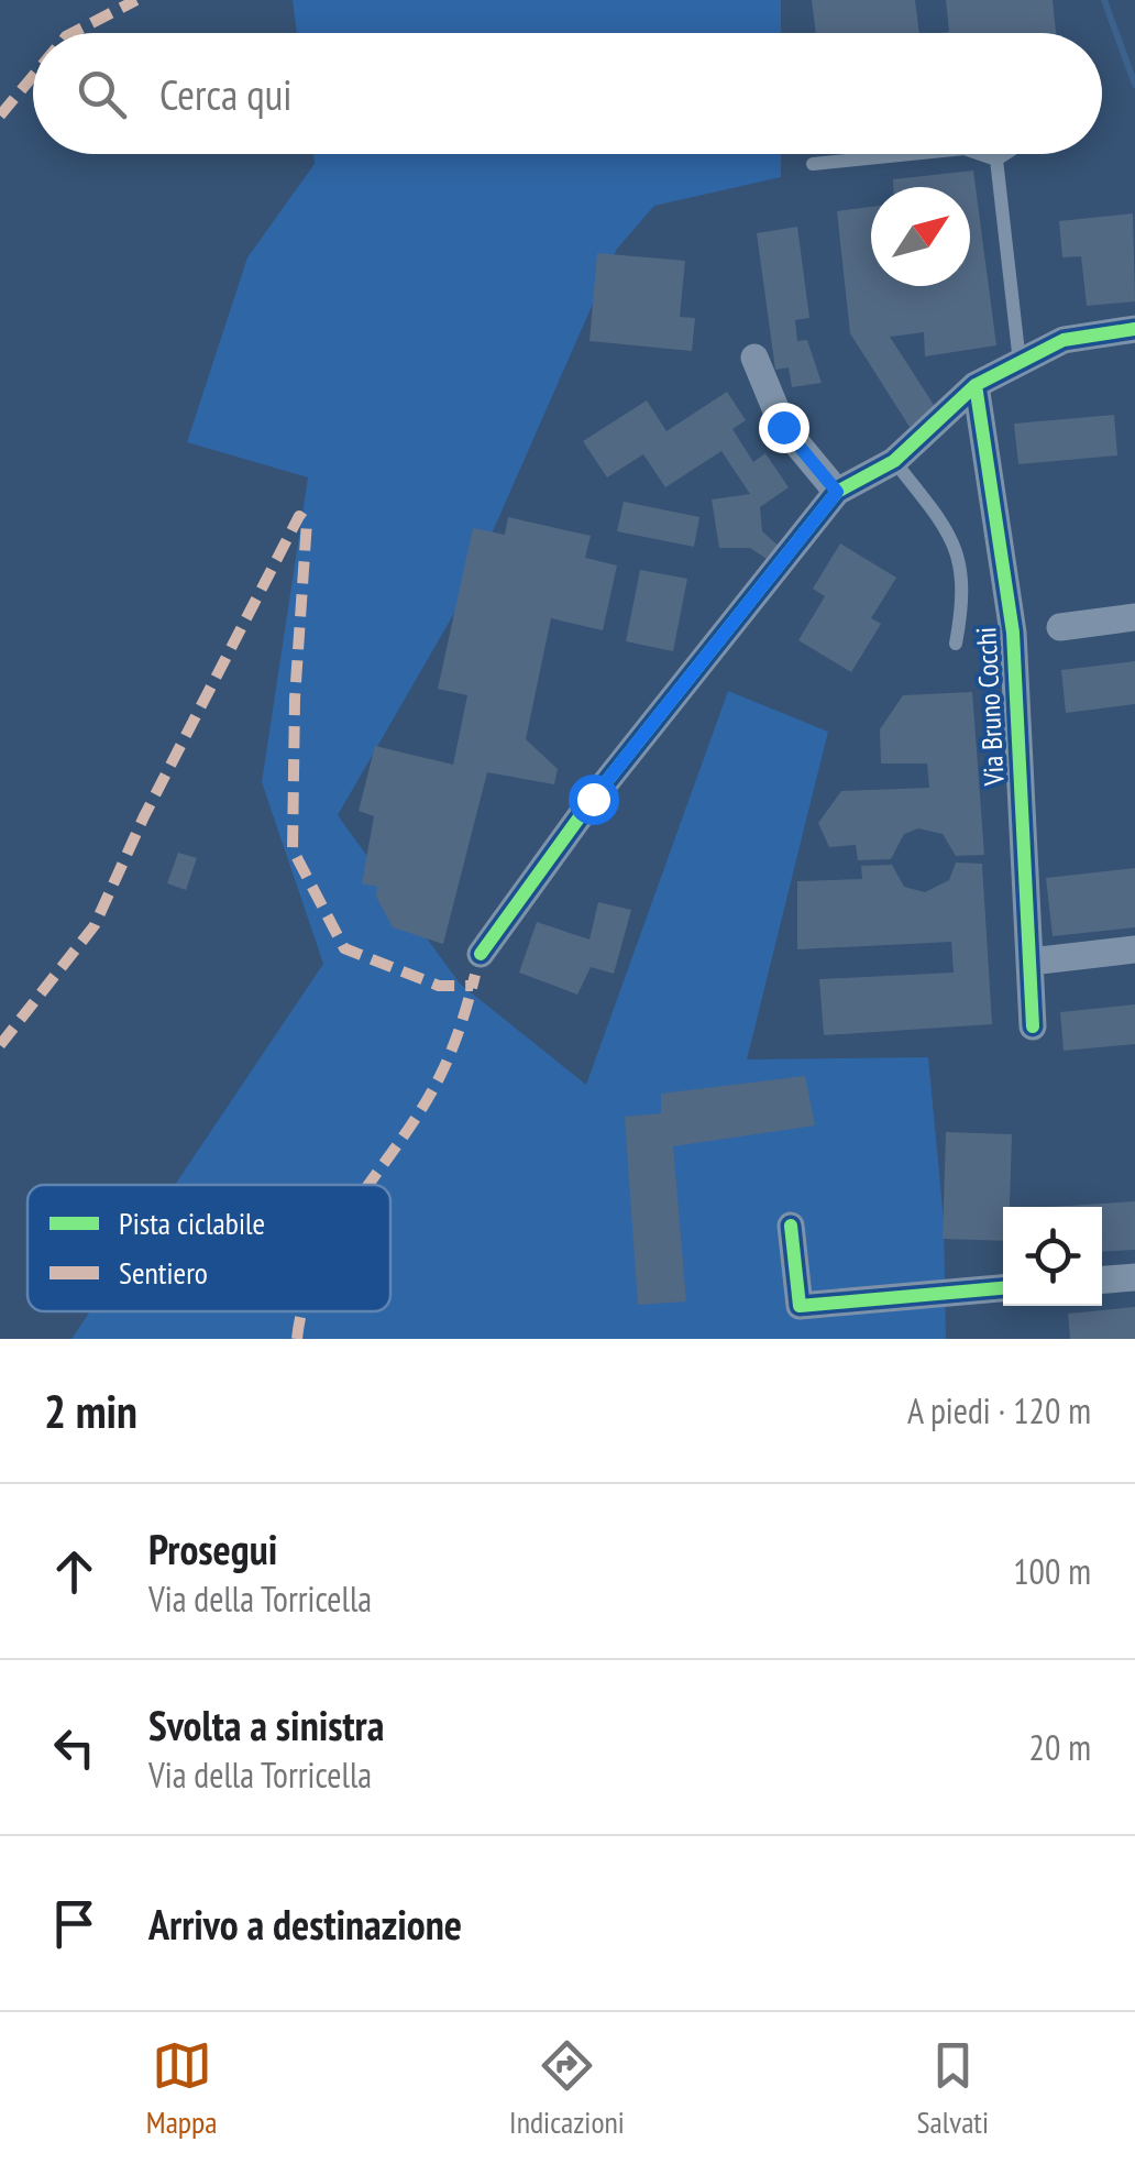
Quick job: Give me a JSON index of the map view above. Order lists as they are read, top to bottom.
{
  "streets": {
    "street": ["Via Bruno Cocchi"]
  },
  "legend": ["Pista ciclabile", "Sentiero"],
  "north": "top right",
  "page": {
    "search": "Cerca qui",
    "heading": ["2 min", "A piedi · 120 m"],
    "list": [
      ["Prosegui", "Via della Torricella", "100 m"],
      ["Svolta a sinistra", "Via della Torricella", "20 m"],
      "Arrivo a destinazione"
    ],
    "nav": ["Mappa", "Indicazioni", "Salvati"]
  }
}
